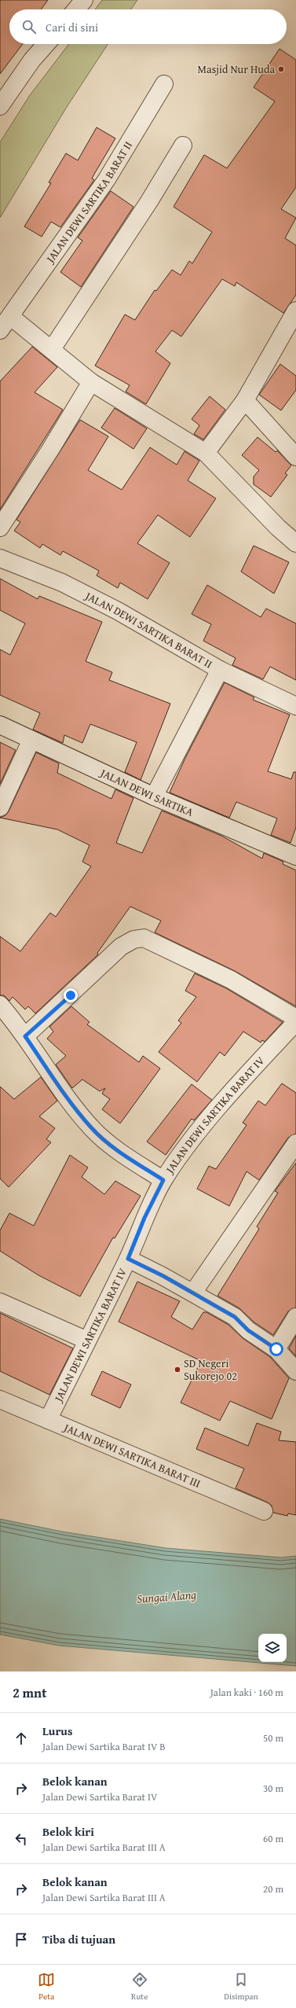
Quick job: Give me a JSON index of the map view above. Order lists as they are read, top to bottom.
{
  "streets": {
    "street": [
      "JALAN DEWI SARTIKA BARAT II",
      "JALAN DEWI SARTIKA",
      "JALAN DEWI SARTIKA BARAT IV",
      "JALAN DEWI SARTIKA BARAT III"
    ]
  },
  "crossings": [
    ["JALAN DEWI SARTIKA BARAT IV", "JALAN DEWI SARTIKA BARAT III"]
  ],
  "water": ["Sungai Alang"],
  "places": ["Masjid Nur Huda", "SD Negeri Sukorejo 02"],
  "page": {
    "search": "Cari di sini",
    "heading": ["2 mnt", "Jalan kaki · 160 m"],
    "list": [
      ["Lurus", "Jalan Dewi Sartika Barat IV B", "50 m"],
      ["Belok kanan", "Jalan Dewi Sartika Barat IV", "30 m"],
      ["Belok kiri", "Jalan Dewi Sartika Barat III A", "60 m"],
      ["Belok kanan", "Jalan Dewi Sartika Barat III A", "20 m"],
      "Tiba di tujuan"
    ],
    "nav": ["Peta", "Rute", "Disimpan"]
  }
}
